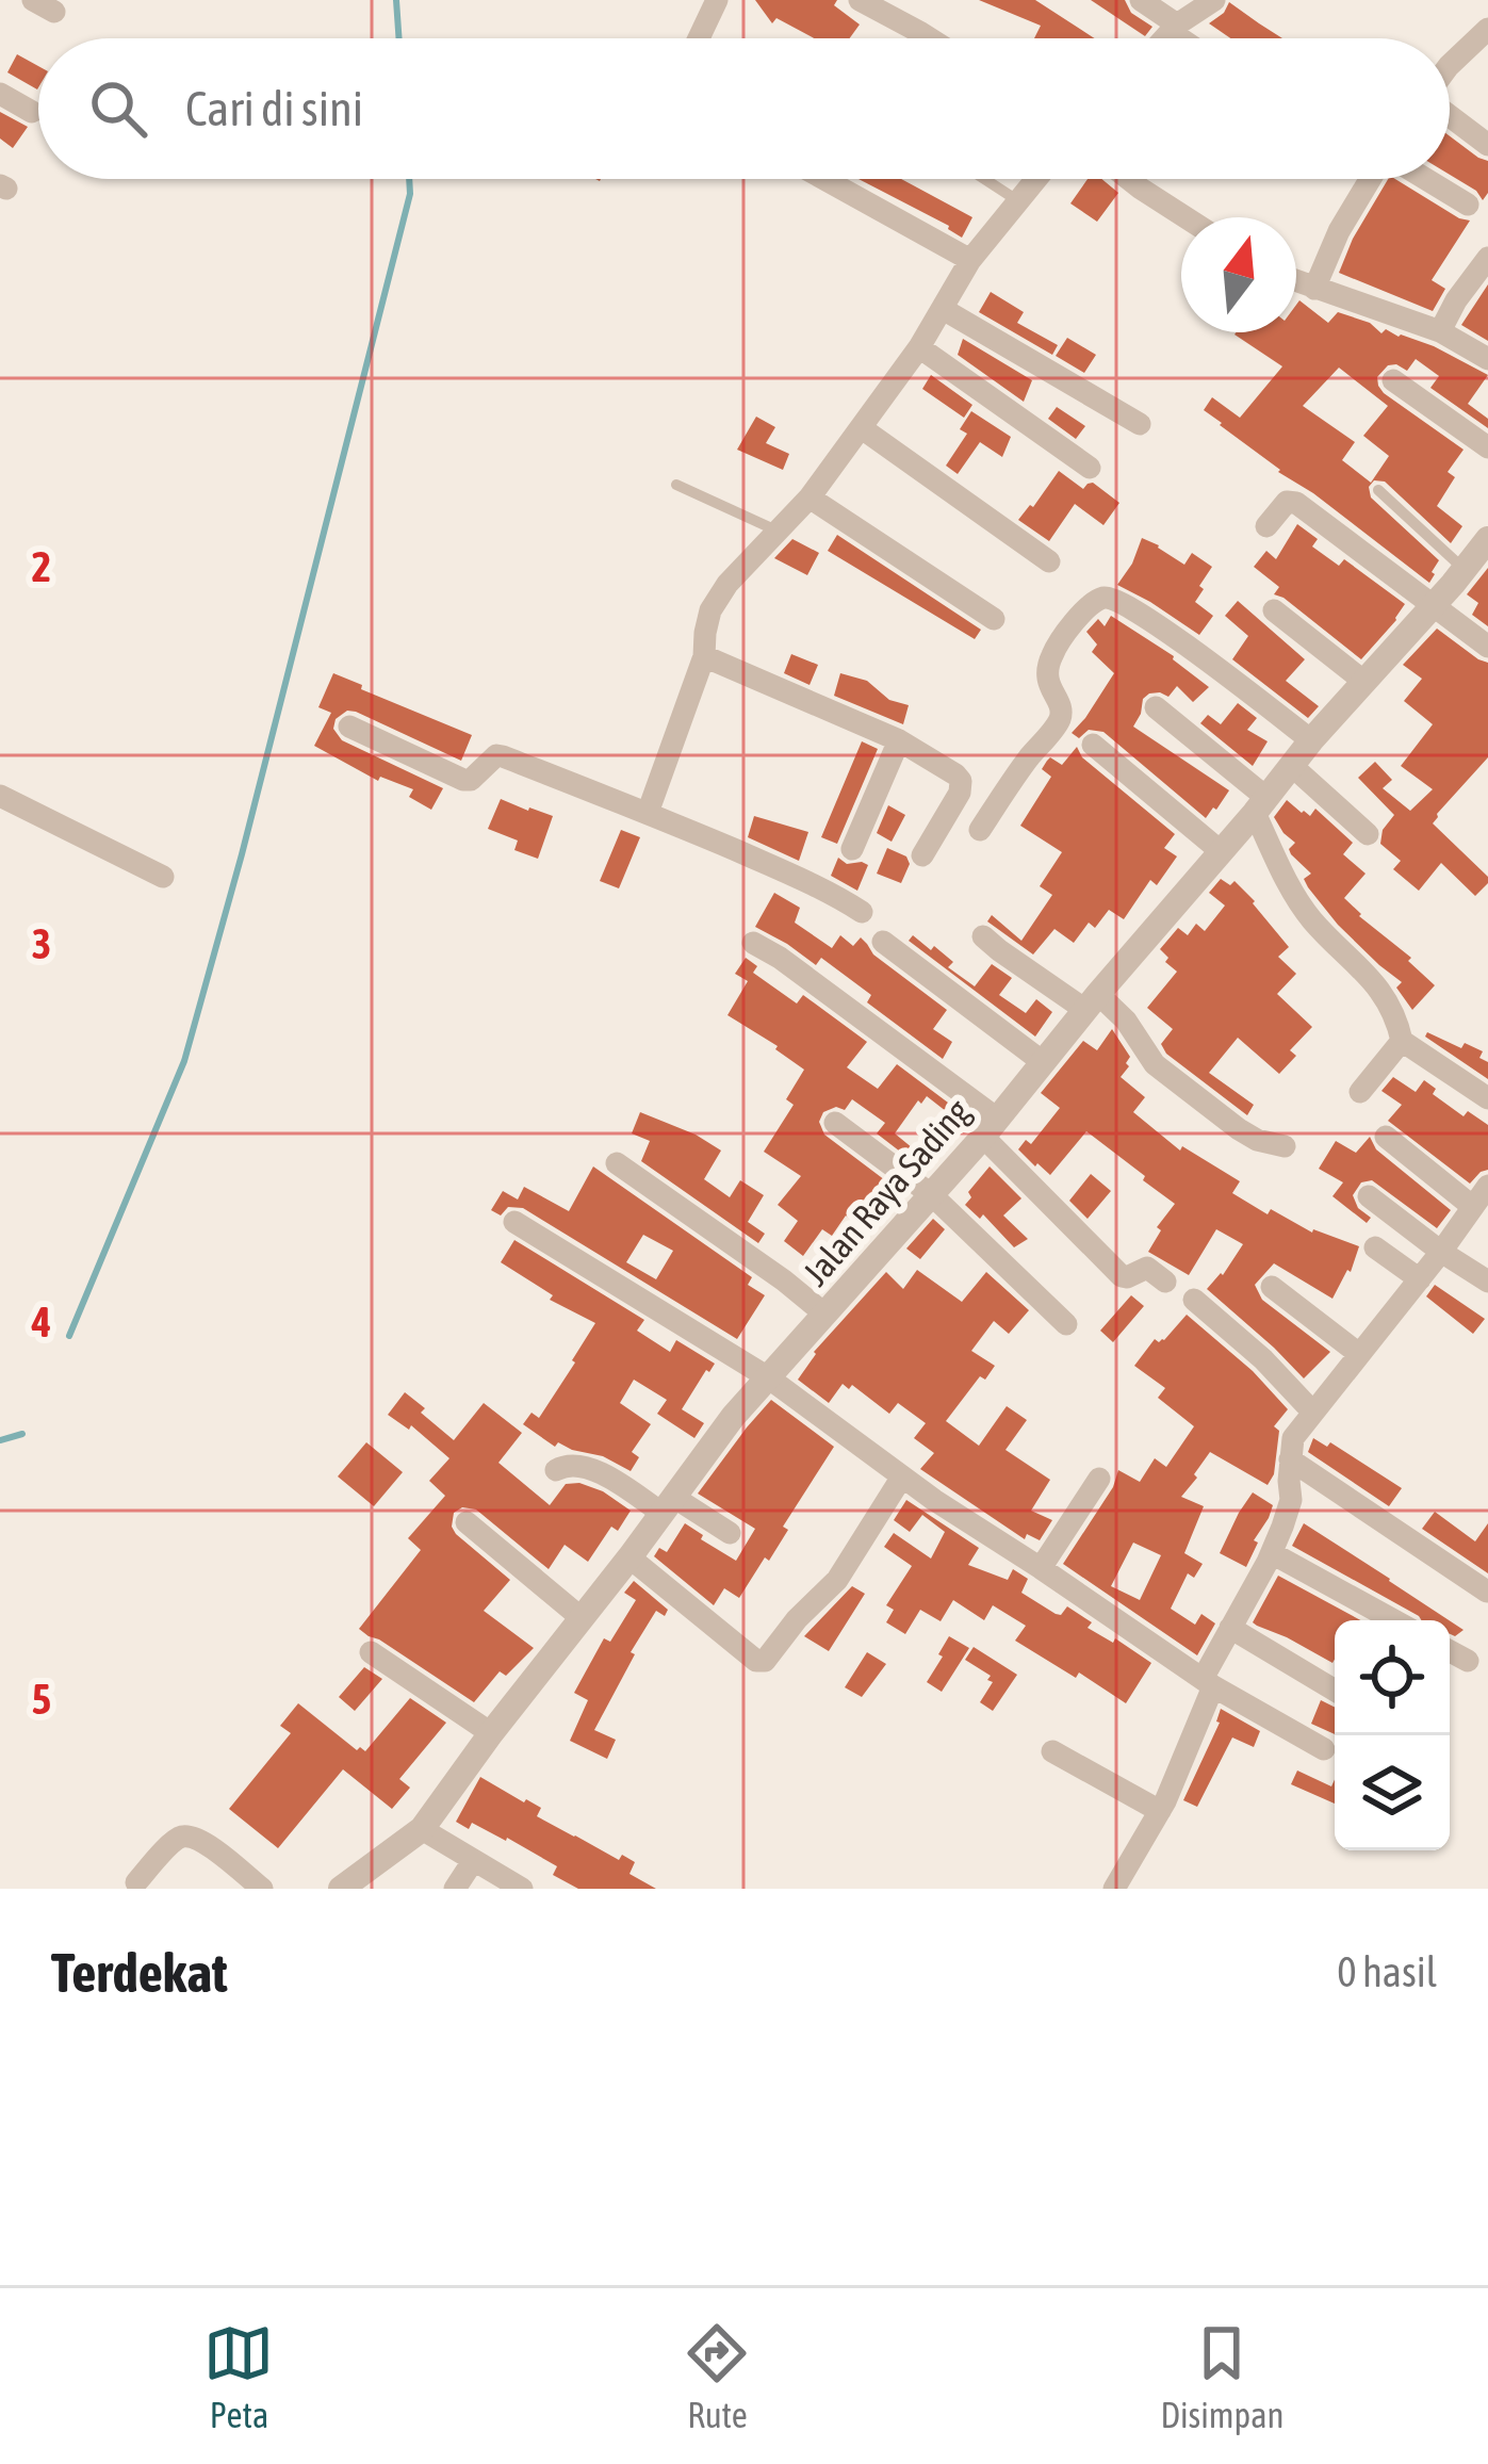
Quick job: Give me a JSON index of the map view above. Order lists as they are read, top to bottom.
{
  "streets": {
    "street": ["Jalan Raya Sading"]
  },
  "north": "top",
  "page": {
    "search": "Cari di sini",
    "heading": ["Terdekat", "0 hasil"],
    "nav": ["Peta", "Rute", "Disimpan"]
  },
  "grid": {
    "rows": [
      "2",
      "3",
      "4",
      "5"
    ]
  }
}
